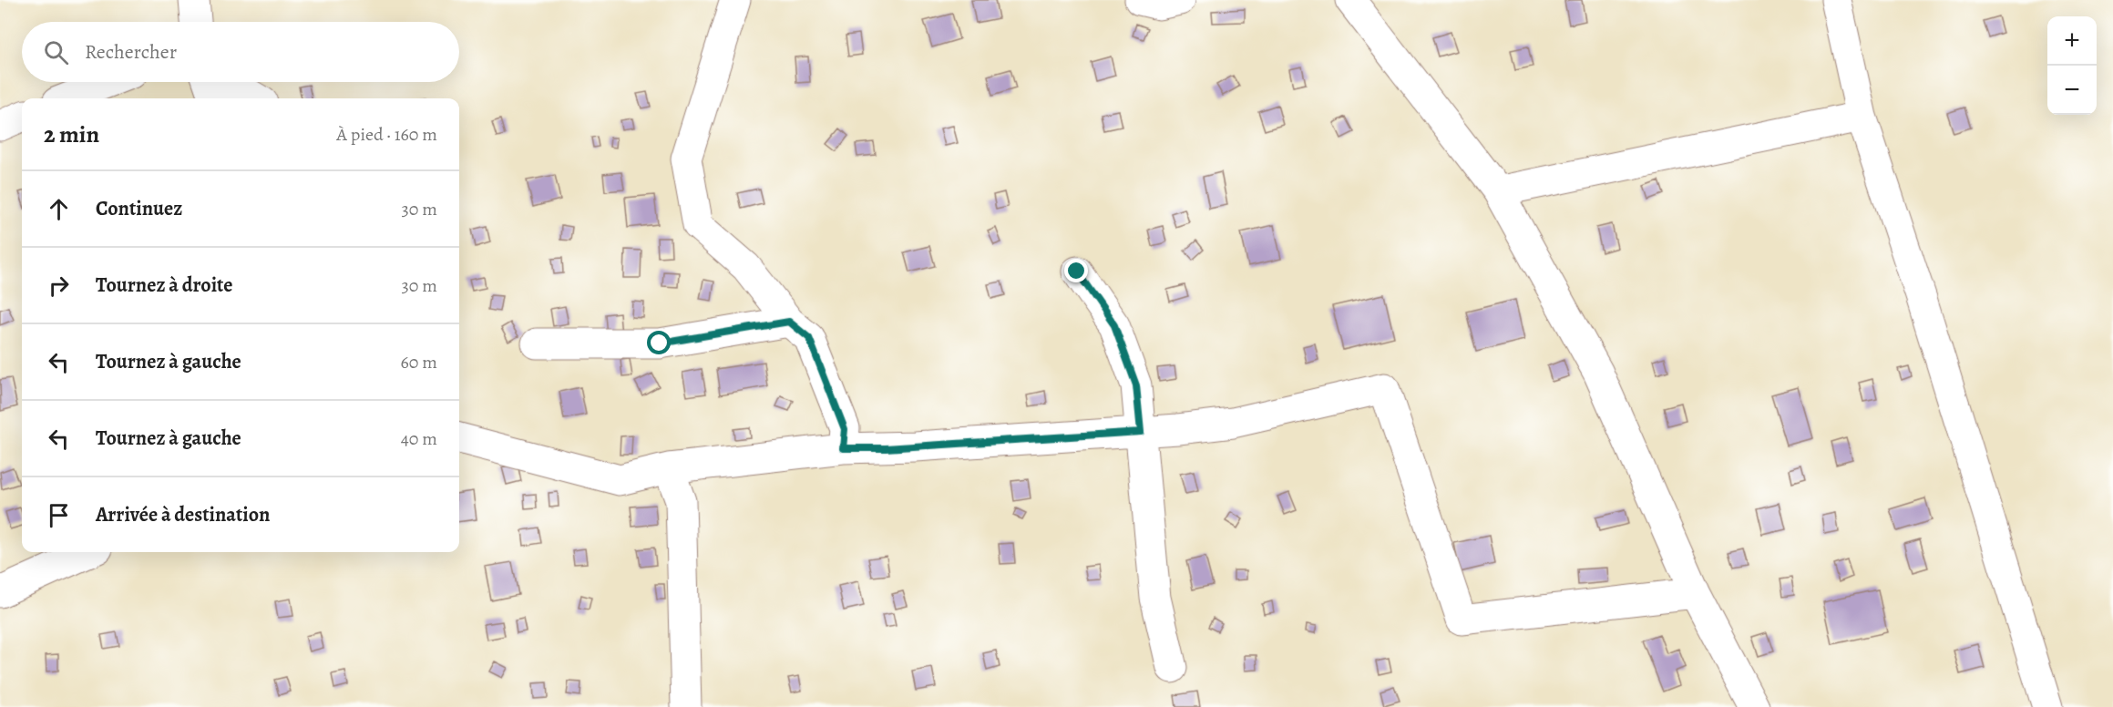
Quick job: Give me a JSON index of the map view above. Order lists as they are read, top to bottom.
{
  "page": {
    "map_buttons": ["+", "−"],
    "search": "Rechercher",
    "heading": ["2 min", "À pied · 160 m"],
    "list": [
      ["Continuez", "30 m"],
      ["Tournez à droite", "30 m"],
      ["Tournez à gauche", "60 m"],
      ["Tournez à gauche", "40 m"],
      "Arrivée à destination"
    ]
  }
}
